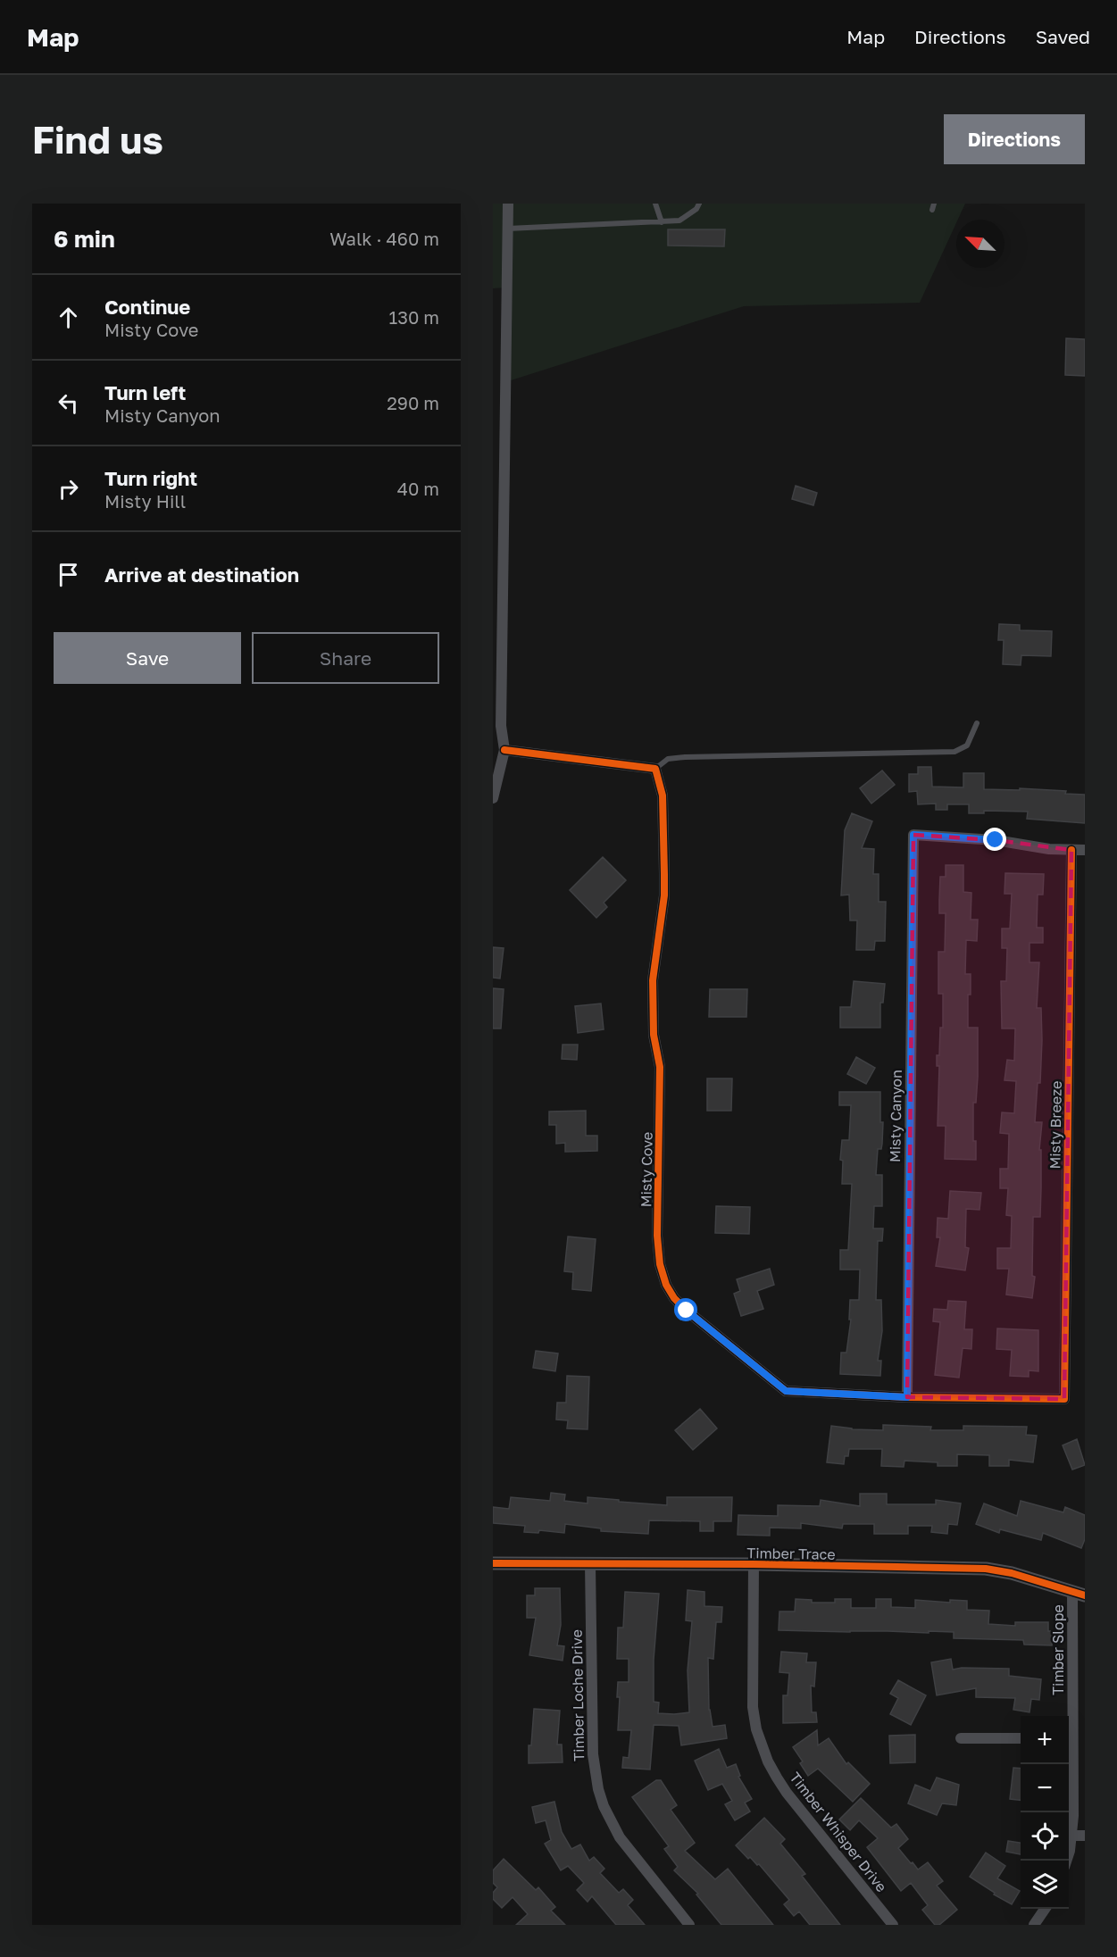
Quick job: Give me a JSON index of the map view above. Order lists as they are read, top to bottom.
{
  "streets": {
    "street": [
      "Misty Canyon",
      "Misty Breeze",
      "Misty Cove",
      "Timber Trace",
      "Timber Slope",
      "Timber Loche Drive",
      "Timber Whisper Drive"
    ]
  },
  "crossings": [
    ["Misty Canyon", "Misty Breeze"],
    ["Misty Canyon", "Misty Cove"],
    ["Misty Breeze", "Misty Cove"],
    ["Timber Trace", "Timber Slope"],
    ["Timber Trace", "Timber Loche Drive"],
    ["Timber Trace", "Timber Whisper Drive"]
  ],
  "north": "top left",
  "page": {
    "header": "Map",
    "nav": ["Map", "Directions", "Saved"],
    "buttons": [
      "Directions",
      ["Save", "Share"]
    ],
    "title": "Find us",
    "heading": ["6 min", "Walk · 460 m"],
    "list": [
      ["Continue", "Misty Cove", "130 m"],
      ["Turn left", "Misty Canyon", "290 m"],
      ["Turn right", "Misty Hill", "40 m"],
      "Arrive at destination"
    ],
    "map_buttons": ["+", "−"]
  }
}
